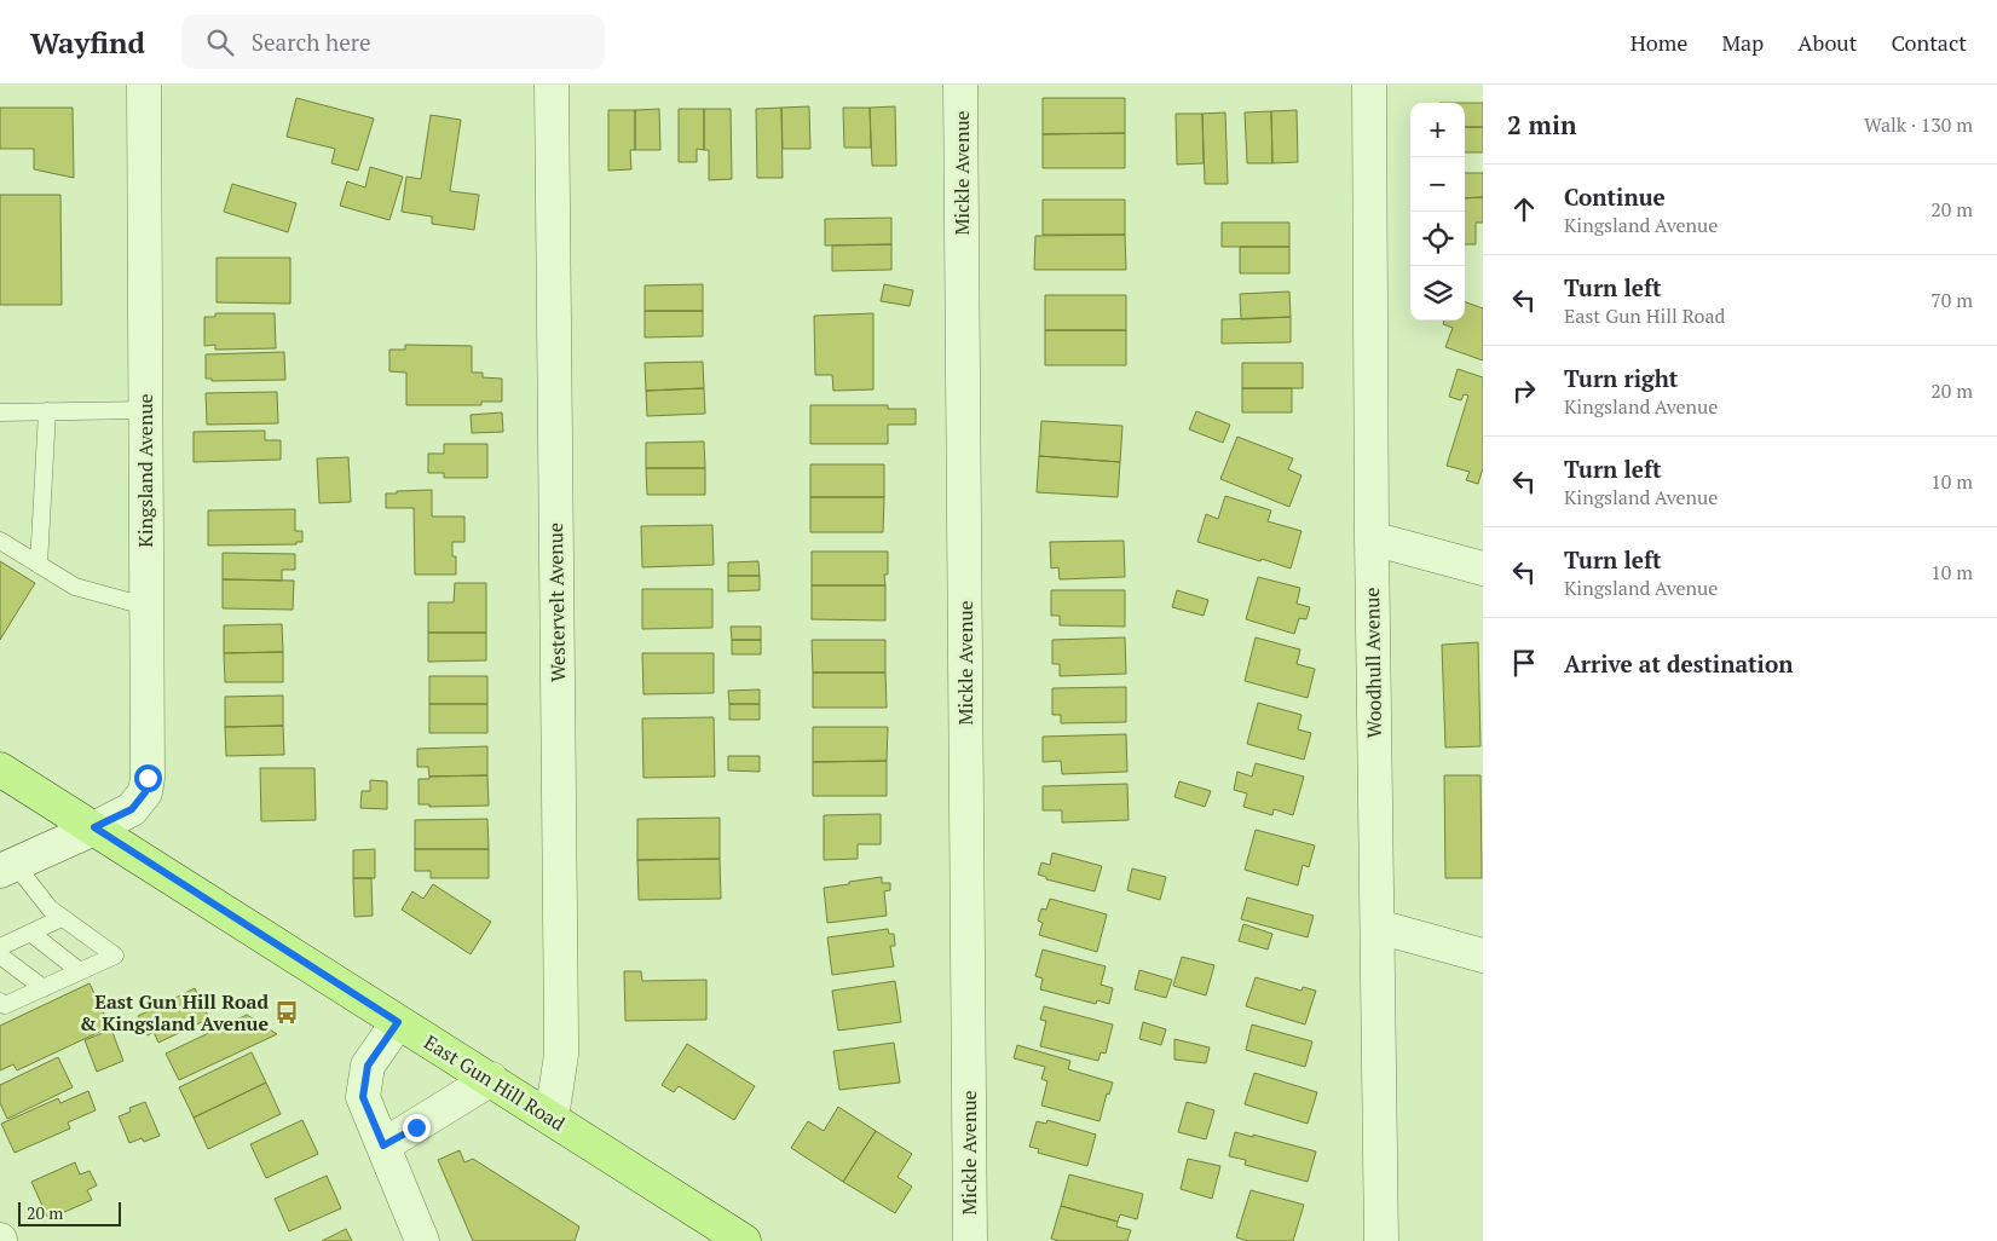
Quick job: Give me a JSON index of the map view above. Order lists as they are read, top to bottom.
{
  "streets": {
    "main road": ["East Gun Hill Road"],
    "street": [
      "Mickle Avenue",
      "Kingsland Avenue",
      "Westervelt Avenue",
      "Woodhull Avenue"
    ]
  },
  "crossings": [
    ["Kingsland Avenue", "East Gun Hill Road"],
    ["Westervelt Avenue", "East Gun Hill Road"]
  ],
  "places": {
    "bus stop": ["East Gun Hill Road & Kingsland Avenue"]
  },
  "scale_bar": "20 m",
  "page": {
    "header": "Wayfind",
    "search": "Search here",
    "nav": [
      "Home",
      "Map",
      "About",
      "Contact"
    ],
    "heading": ["2 min", "Walk · 130 m"],
    "map_buttons": ["+", "−"],
    "list": [
      ["Continue", "Kingsland Avenue", "20 m"],
      ["Turn left", "East Gun Hill Road", "70 m"],
      ["Turn right", "Kingsland Avenue", "20 m"],
      ["Turn left", "Kingsland Avenue", "10 m"],
      ["Turn left", "Kingsland Avenue", "10 m"],
      "Arrive at destination"
    ],
    "scale": "20 m"
  }
}
